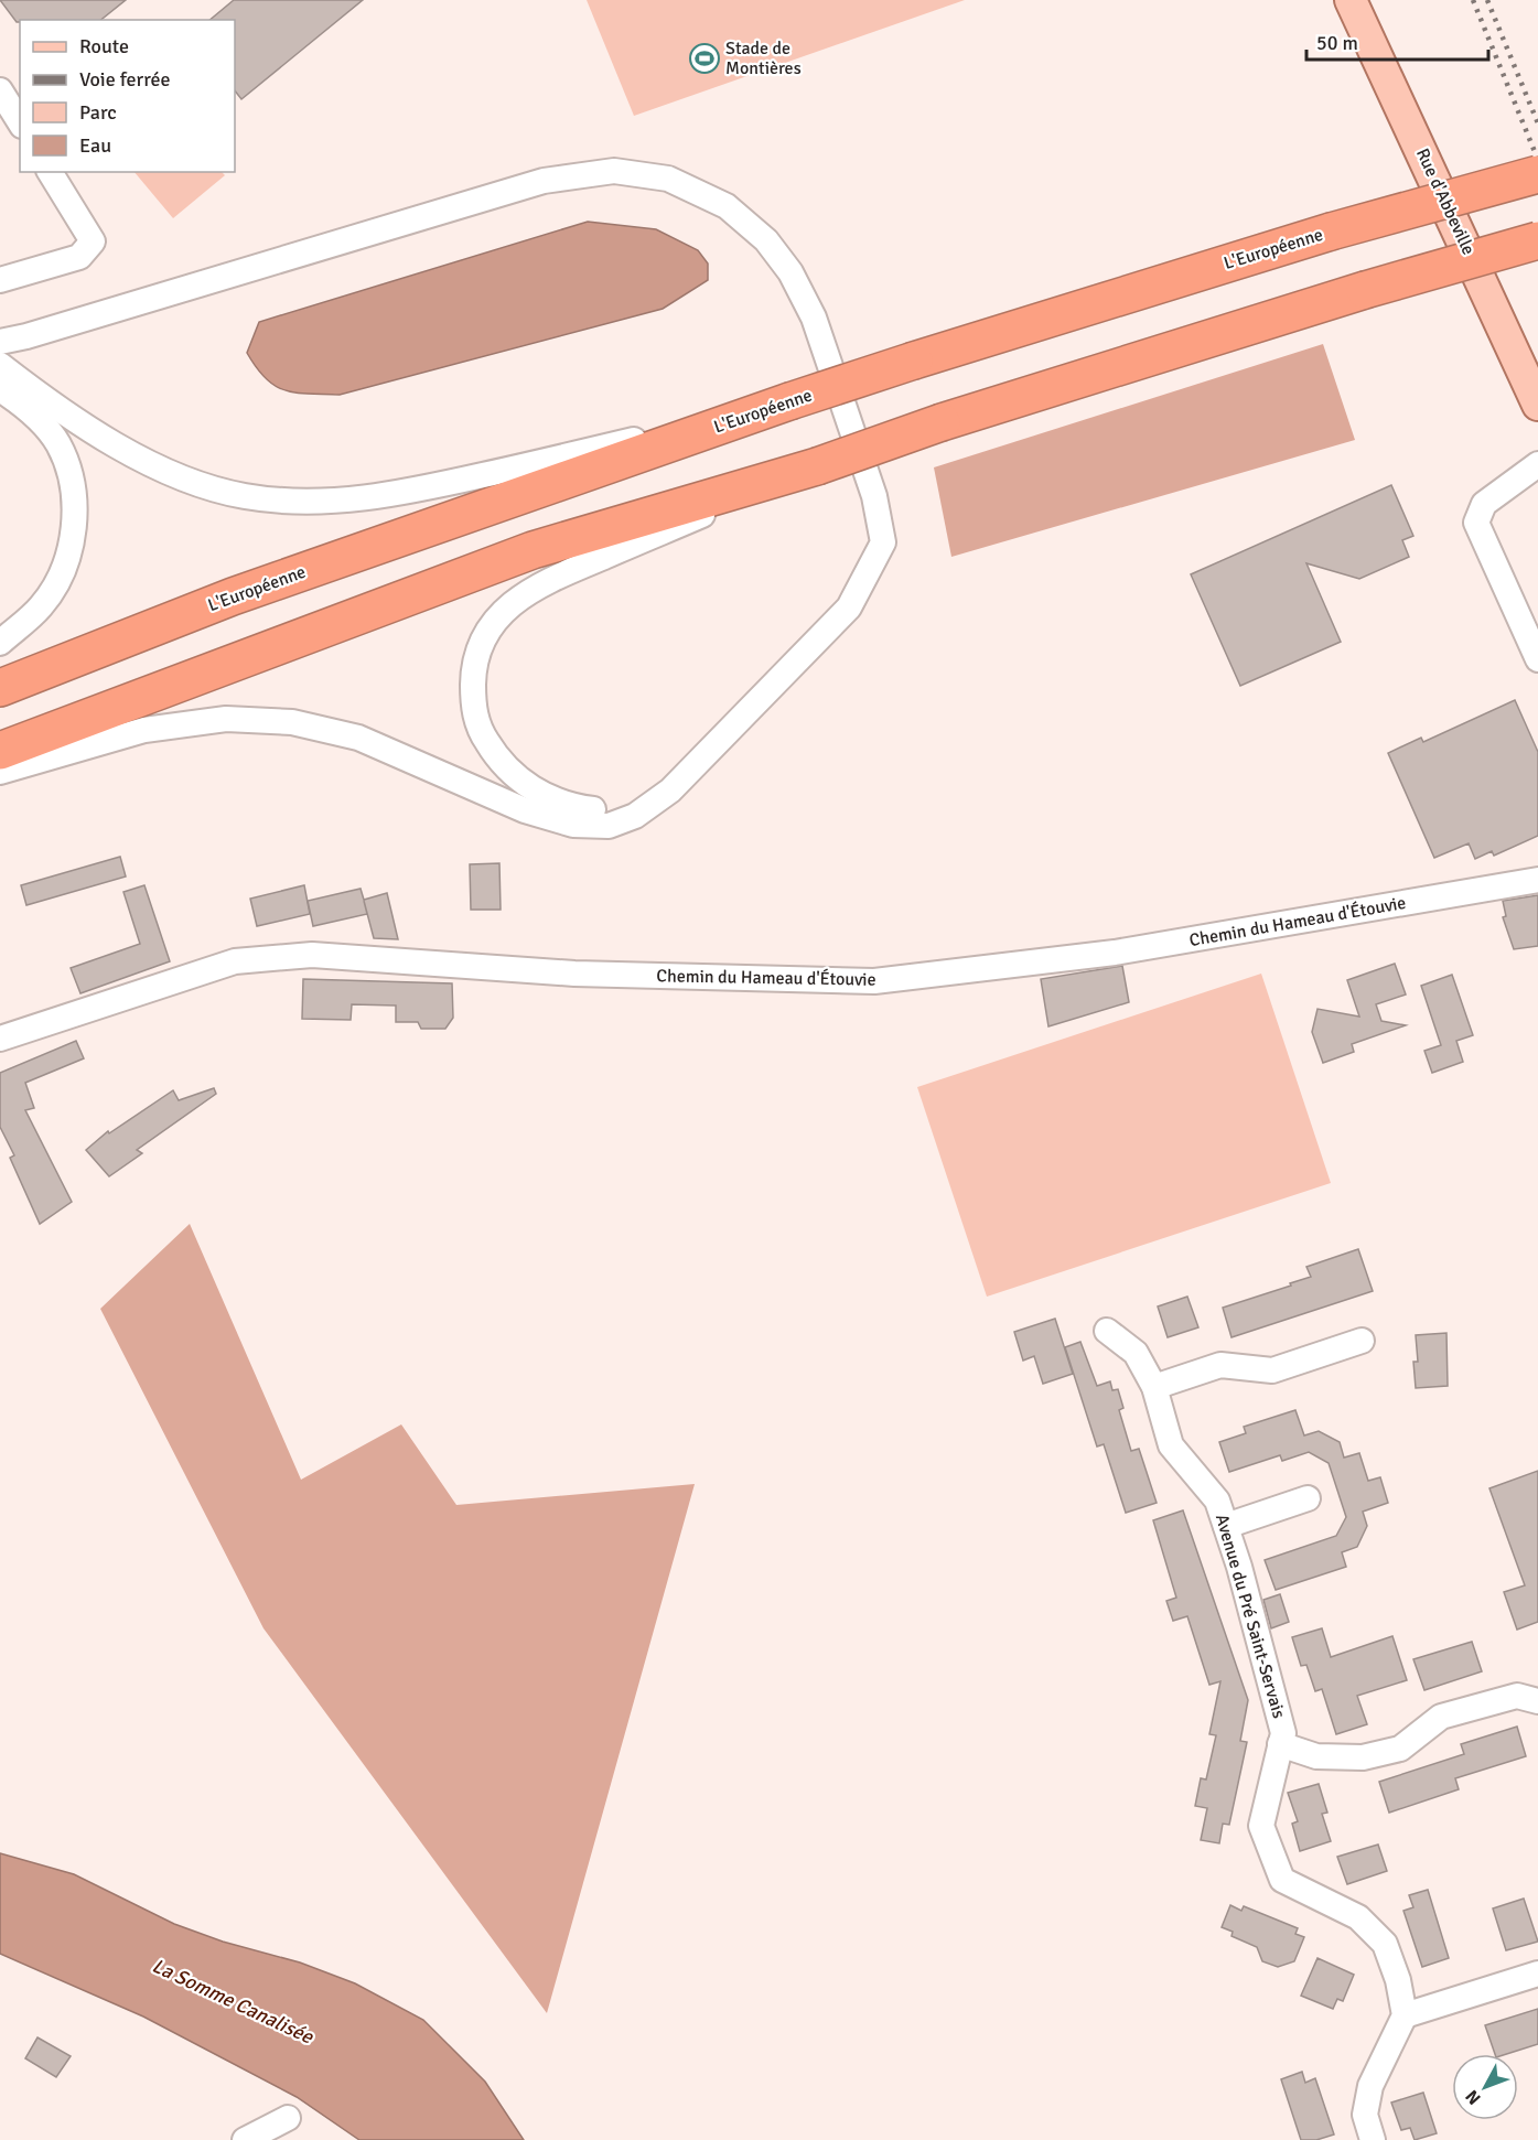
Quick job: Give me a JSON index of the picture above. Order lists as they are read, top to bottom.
{
  "streets": {
    "highway": ["L'Européenne"],
    "main road": ["Rue d'Abbeville"],
    "street": ["Chemin du Hameau d'Étouvie", "Avenue du Pré Saint-Servais"]
  },
  "water": ["La Somme Canalisée"],
  "places": {
    "sports": ["Stade de Montières"]
  },
  "legend": [
    "Route",
    "Voie ferrée",
    "Parc",
    "Eau"
  ],
  "scale_bar": "50 m",
  "north": "bottom left"
}
